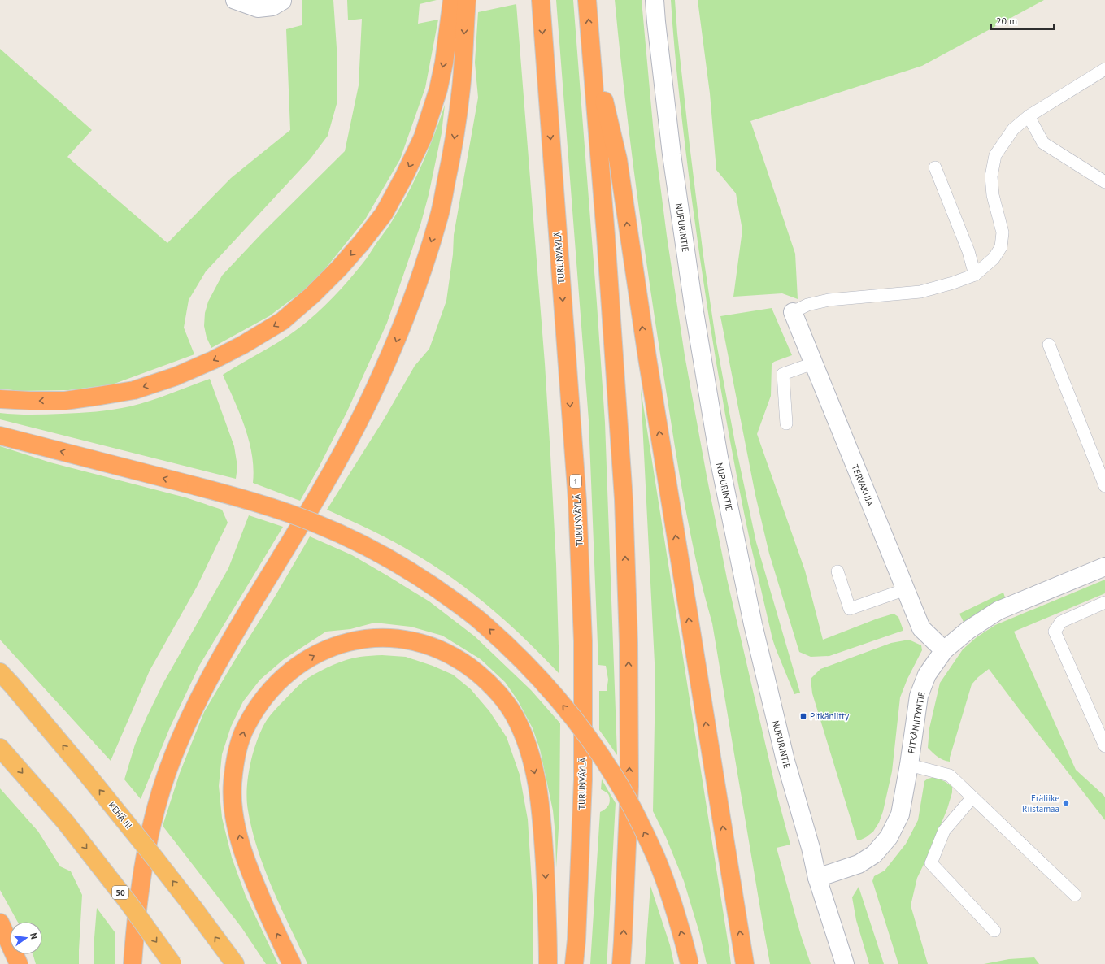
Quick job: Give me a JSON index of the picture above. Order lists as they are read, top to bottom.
{
  "streets": {
    "highway": [
      "TURUNVÄYLÄ",
      "1",
      "KEHÄ III",
      "50"
    ],
    "main road": ["NUPURINTIE", "TERVAKUJA", "PITKÄNIITYNTIE"]
  },
  "crossings": [
    ["NUPURINTIE", "PITKÄNIITYNTIE"],
    ["TERVAKUJA", "PITKÄNIITYNTIE"]
  ],
  "places": {
    "transit": ["Pitkäniitty"],
    "other": ["Eräliike Riistamaa"]
  },
  "scale_bar": "20 m",
  "north": "right"
}
